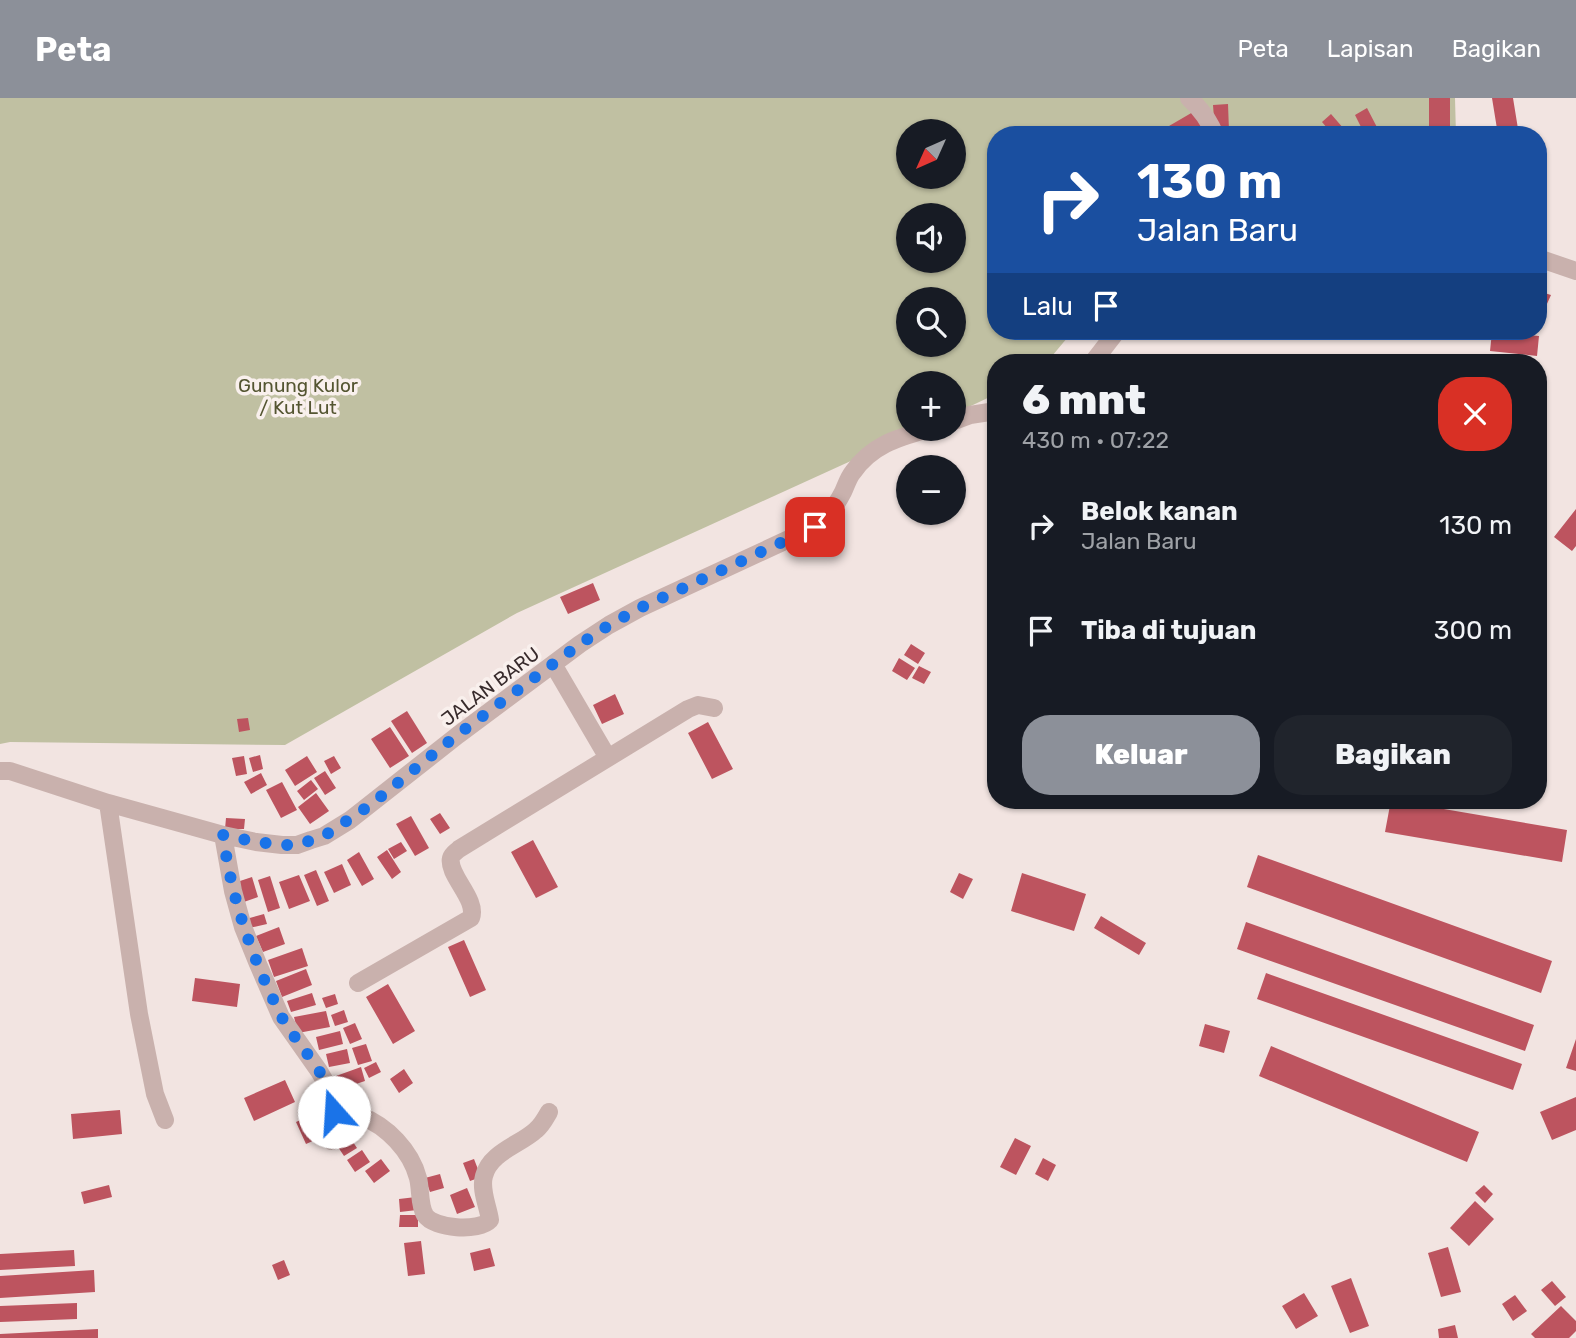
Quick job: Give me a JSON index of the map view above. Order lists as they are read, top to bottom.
{
  "streets": {
    "street": ["JALAN BARU"]
  },
  "parks": ["Gunung Kulor / Kut Lut"],
  "north": "bottom left",
  "page": {
    "header": "Peta",
    "nav": ["Peta", "Lapisan", "Bagikan"],
    "map_buttons": ["+", "−"],
    "turn": ["130 m", "Jalan Baru"],
    "then": "Lalu",
    "heading": ["6 mnt", "430 m · 07:22"],
    "list": [
      {
        "name": "Belok kanan",
        "note": "Jalan Baru",
        "value": "130 m"
      },
      {
        "name": "Tiba di tujuan",
        "value": "300 m"
      }
    ],
    "buttons": ["Keluar", "Bagikan"]
  }
}
